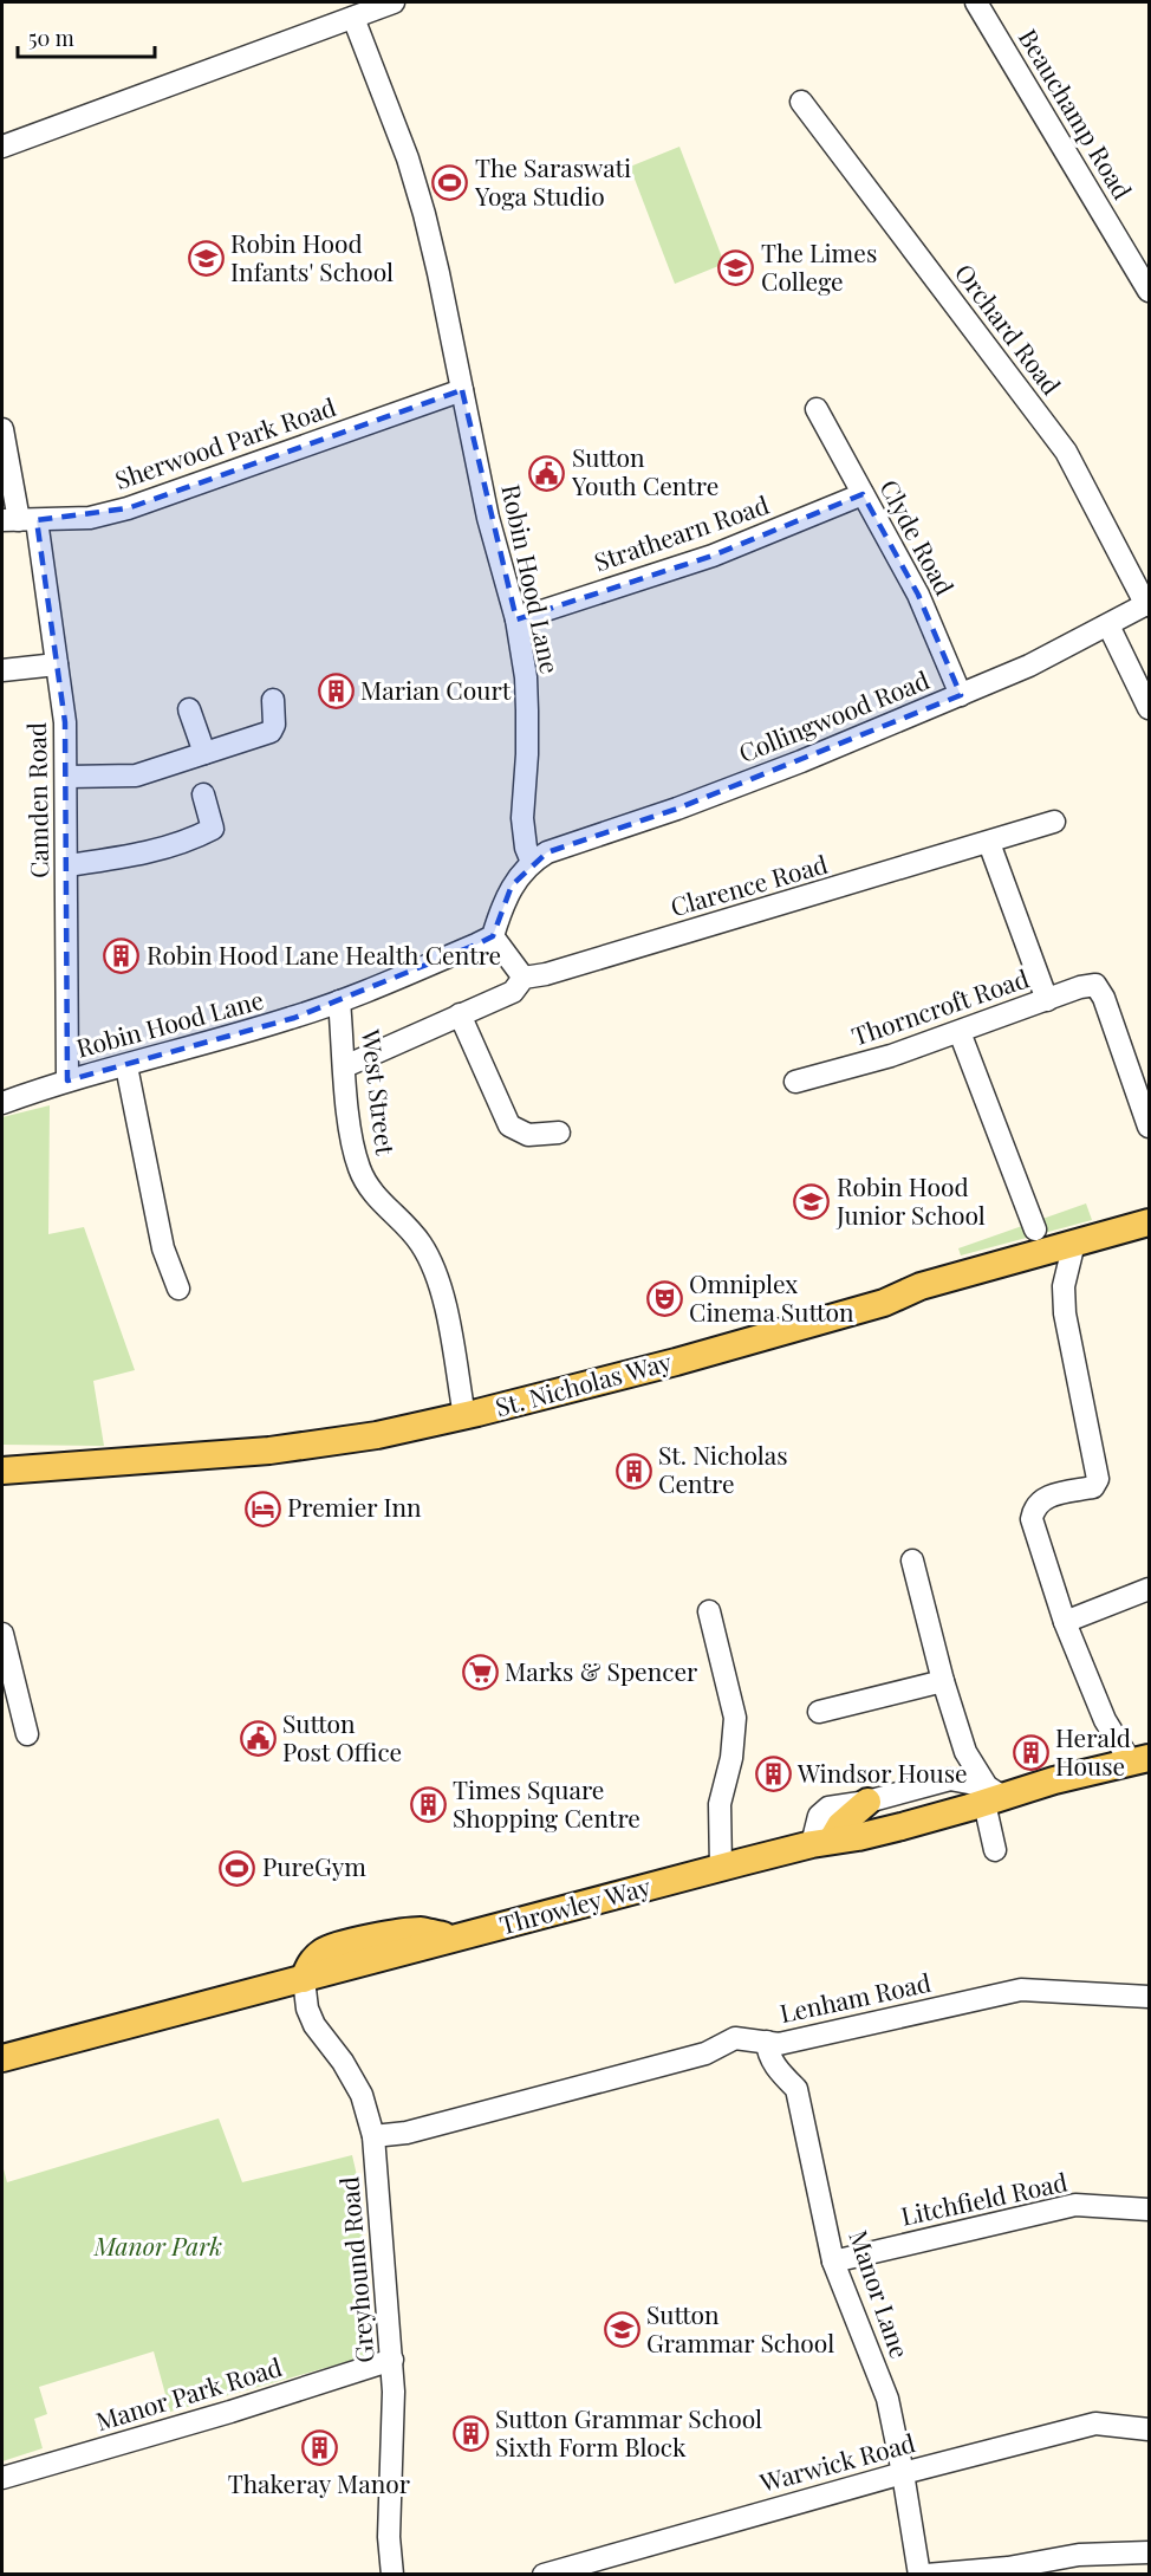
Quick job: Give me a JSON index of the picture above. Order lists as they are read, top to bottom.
{
  "streets": {
    "main road": ["St. Nicholas Way", "Throwley Way"],
    "street": [
      "Beauchamp Road",
      "Orchard Road",
      "Sherwood Park Road",
      "Strathearn Road",
      "Clyde Road",
      "Robin Hood Lane",
      "Collingwood Road",
      "Camden Road",
      "Clarence Road",
      "Thorncroft Road",
      "West Street",
      "Lenham Road",
      "Litchfield Road",
      "Greyhound Road",
      "Manor Lane",
      "Manor Park Road",
      "Warwick Road"
    ]
  },
  "crossings": [
    ["Orchard Road", "Collingwood Road"],
    ["Sherwood Park Road", "Robin Hood Lane"],
    ["Sherwood Park Road", "Camden Road"],
    ["Strathearn Road", "Clyde Road"],
    ["Strathearn Road", "Robin Hood Lane"],
    ["Clyde Road", "Collingwood Road"],
    ["Robin Hood Lane", "Collingwood Road"],
    ["Robin Hood Lane", "Camden Road"],
    ["Robin Hood Lane", "West Street"],
    ["West Street", "St. Nicholas Way"],
    ["Throwley Way", "Greyhound Road"],
    ["Lenham Road", "Greyhound Road"],
    ["Lenham Road", "Manor Lane"],
    ["Litchfield Road", "Manor Lane"],
    ["Greyhound Road", "Manor Park Road"],
    ["Manor Lane", "Warwick Road"]
  ],
  "parks": ["Manor Park"],
  "places": {
    "sports": ["The Saraswati Yoga Studio", "PureGym"],
    "school or university": [
      "Robin Hood Infants' School",
      "The Limes College",
      "Robin Hood Junior School",
      "Sutton Grammar School"
    ],
    "public building": ["Sutton Youth Centre", "Sutton Post Office"],
    "building": [
      "Marian Court",
      "Robin Hood Lane Health Centre",
      "St. Nicholas Centre",
      "Herald House",
      "Windsor House",
      "Times Square Shopping Centre",
      "Sutton Grammar School Sixth Form Block",
      "Thakeray Manor"
    ],
    "theatre": ["Omniplex Cinema Sutton"],
    "hotel": ["Premier Inn"],
    "supermarket": ["Marks & Spencer"]
  },
  "scale_bar": "50 m"
}
